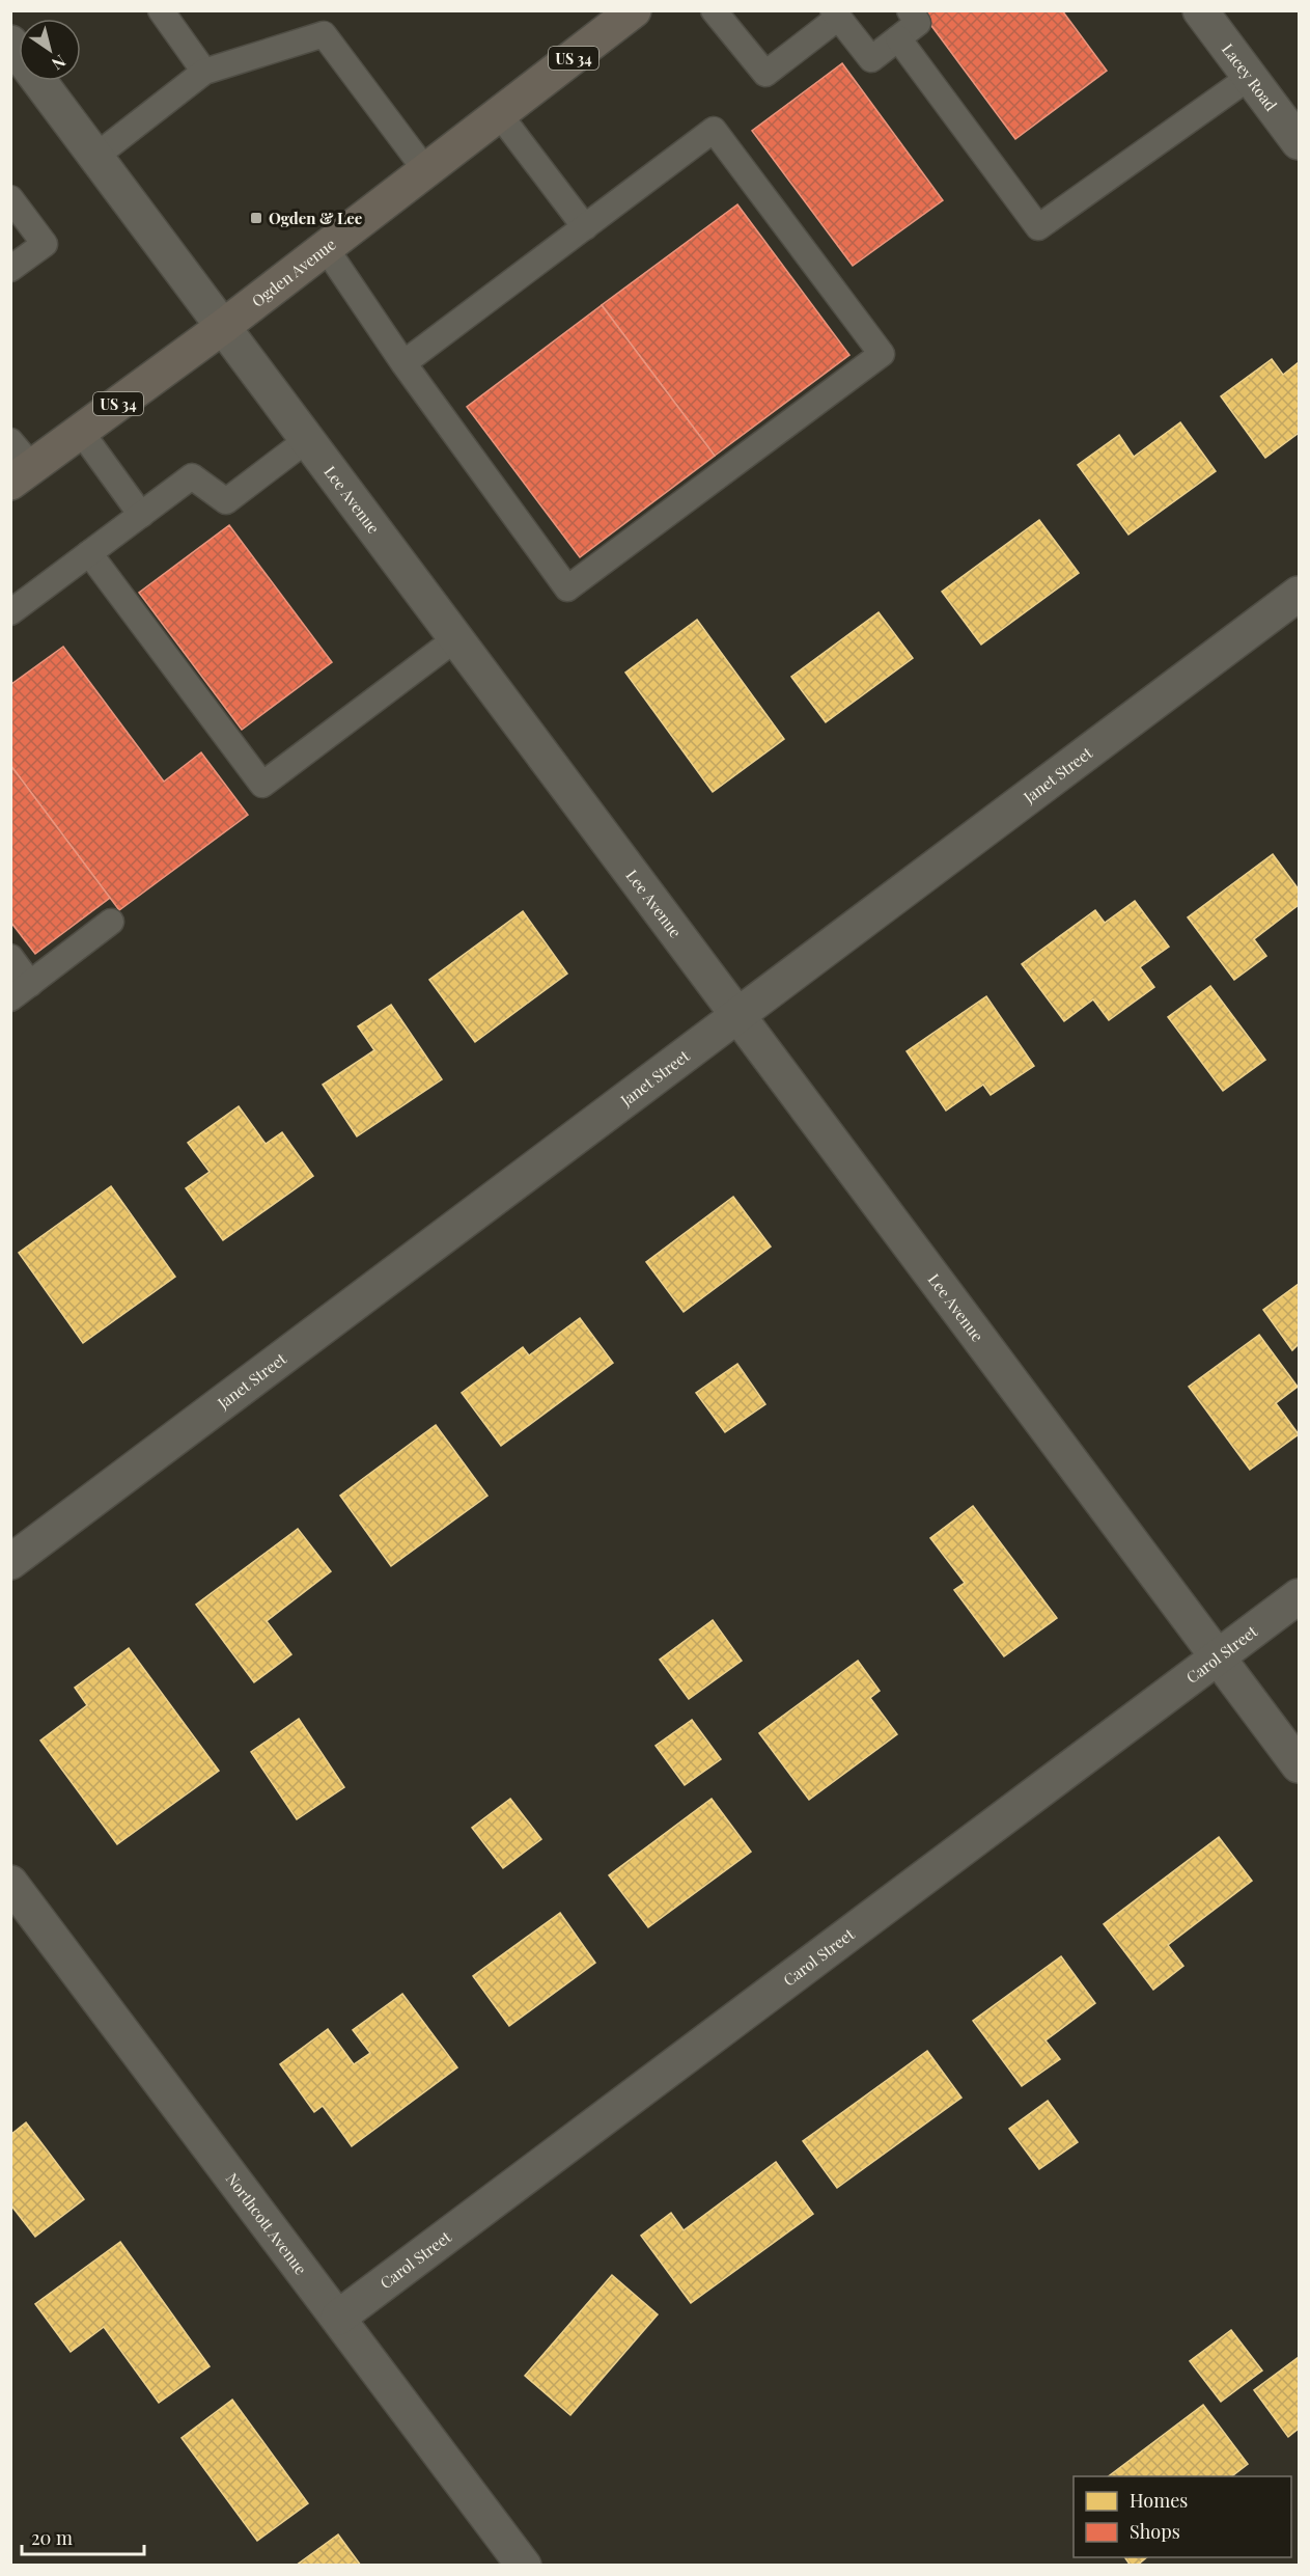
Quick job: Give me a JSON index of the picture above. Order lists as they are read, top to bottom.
{
  "streets": {
    "main road": ["US 34", "Ogden Avenue"],
    "street": [
      "Lacey Road",
      "Lee Avenue",
      "Janet Street",
      "Carol Street",
      "Northcott Avenue"
    ]
  },
  "crossings": [
    ["Ogden Avenue", "Lee Avenue"],
    ["Lee Avenue", "Janet Street"],
    ["Lee Avenue", "Carol Street"],
    ["Carol Street", "Northcott Avenue"]
  ],
  "places": {
    "transit": ["Ogden & Lee"]
  },
  "legend": ["Homes", "Shops"],
  "scale_bar": "20 m",
  "north": "bottom right"
}
